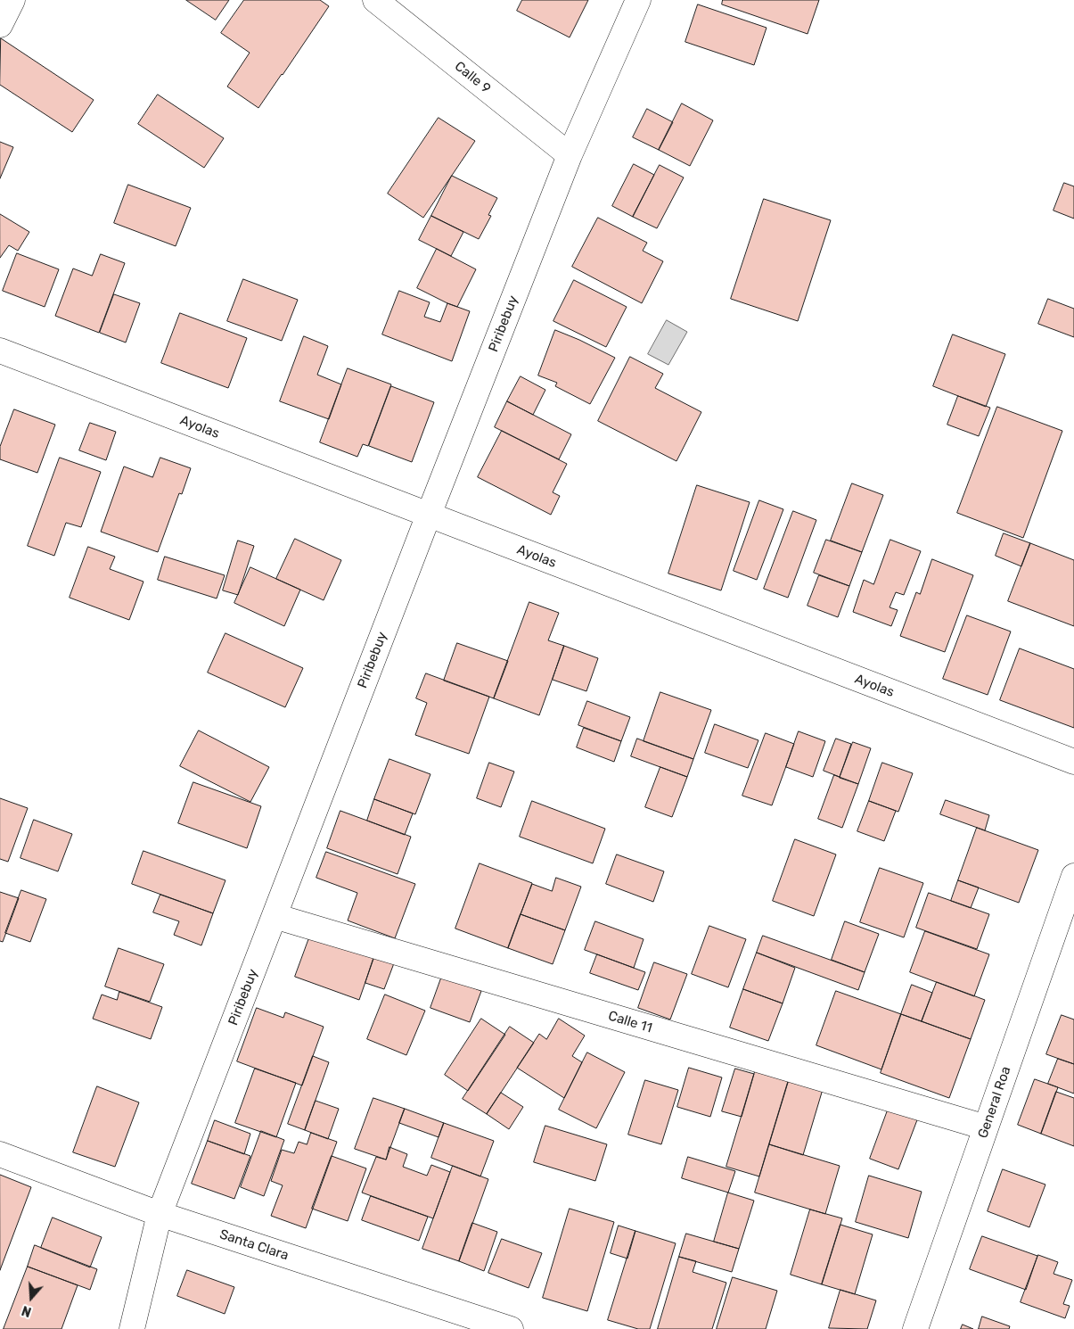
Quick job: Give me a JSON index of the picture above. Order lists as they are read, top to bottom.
{
  "streets": {
    "street": [
      "Calle 9",
      "Piribebuy",
      "Ayolas",
      "Calle 11",
      "General Roa",
      "Santa Clara"
    ]
  },
  "crossings": [
    ["Calle 9", "Piribebuy"],
    ["Piribebuy", "Ayolas"],
    ["Piribebuy", "Calle 11"],
    ["Piribebuy", "Santa Clara"],
    ["Calle 11", "General Roa"]
  ],
  "north": "bottom"
}
